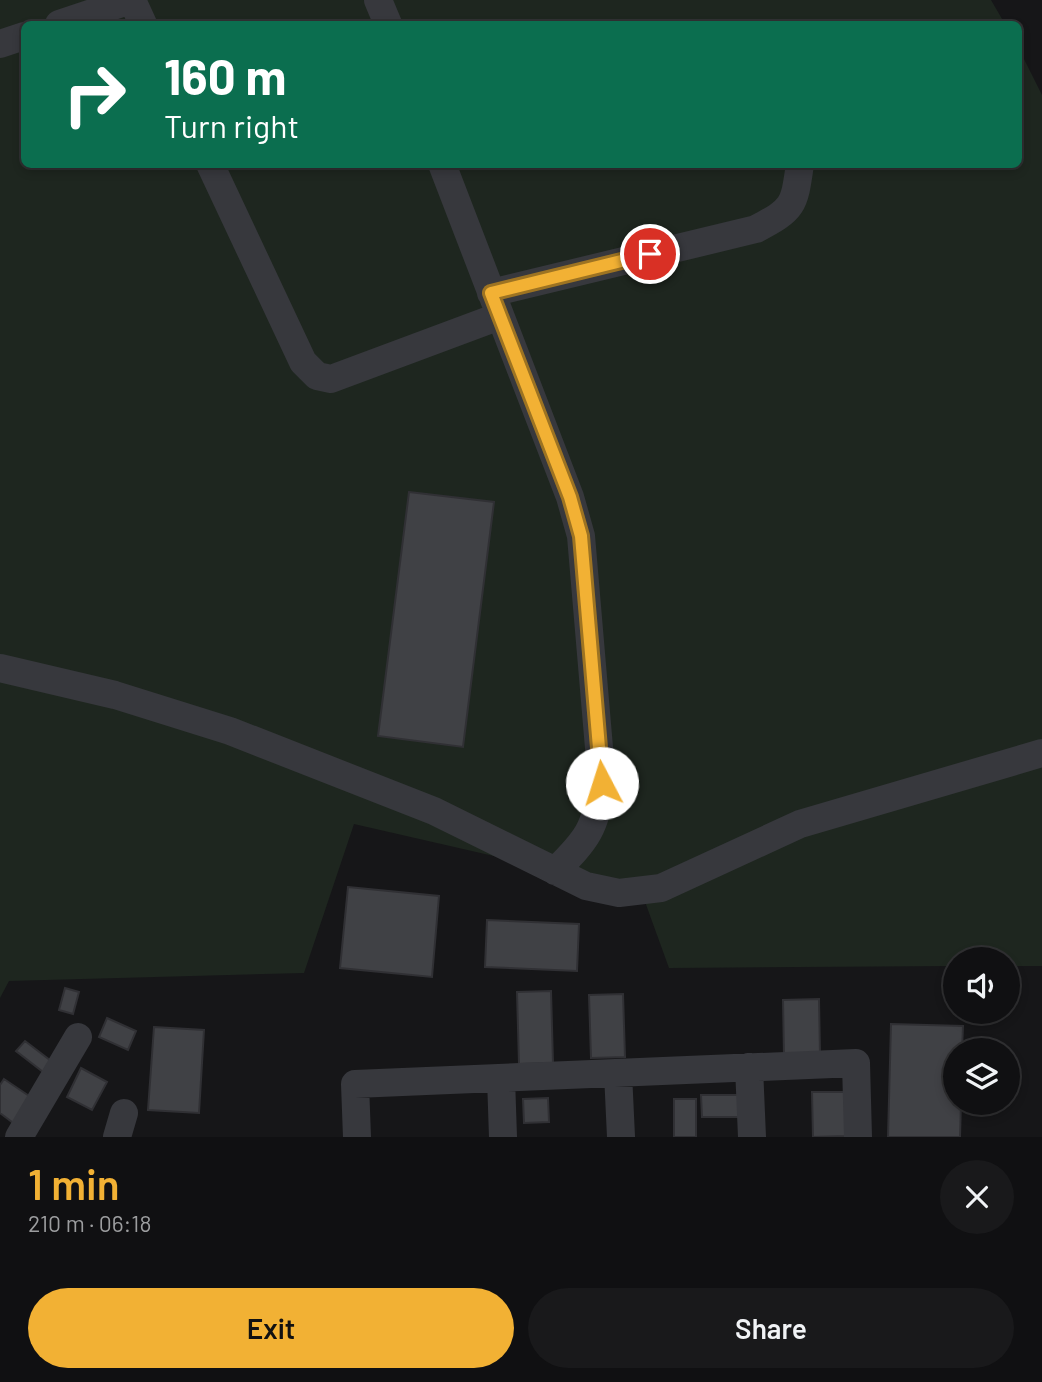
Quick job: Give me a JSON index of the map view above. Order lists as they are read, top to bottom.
{
  "page": {
    "turn": ["160 m", "Turn right"],
    "heading": ["1 min", "210 m · 06:18"],
    "buttons": ["Exit", "Share"]
  }
}
